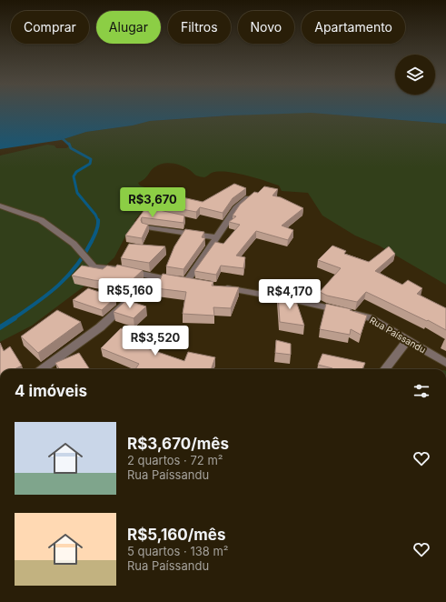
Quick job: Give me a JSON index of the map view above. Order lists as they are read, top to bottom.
{
  "streets": {
    "street": ["Rua Paíssandu"]
  },
  "page": {
    "chip": [
      "Comprar",
      "Alugar",
      "Filtros",
      "Novo",
      "Apartamento"
    ],
    "price": [
      "R$3,670",
      "R$5,160",
      "R$4,170",
      "R$3,520"
    ],
    "heading": "4 imóveis",
    "list": [
      {
        "name": "R$3,670/mês",
        "note": "2 quartos · 72 m² · Rua Paíssandu"
      },
      {
        "name": "R$5,160/mês",
        "note": "5 quartos · 138 m² · Rua Paíssandu"
      }
    ]
  }
}
